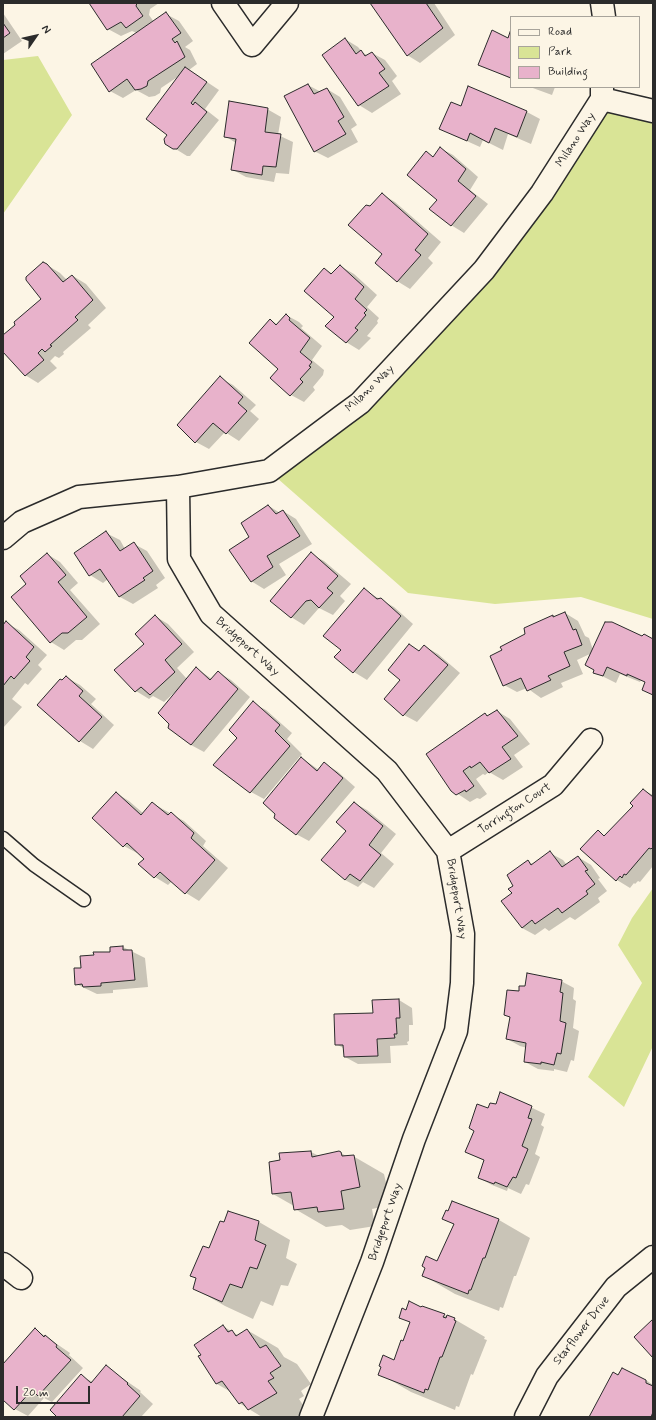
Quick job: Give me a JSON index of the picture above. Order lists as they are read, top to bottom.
{
  "streets": {
    "street": [
      "Milano Way",
      "Bridgeport Way",
      "Torrington Court",
      "Starflower Drive"
    ]
  },
  "crossings": [
    ["Milano Way", "Bridgeport Way"],
    ["Bridgeport Way", "Torrington Court"]
  ],
  "legend": ["Road", "Park", "Building"],
  "scale_bar": "20 m",
  "north": "top right"
}
